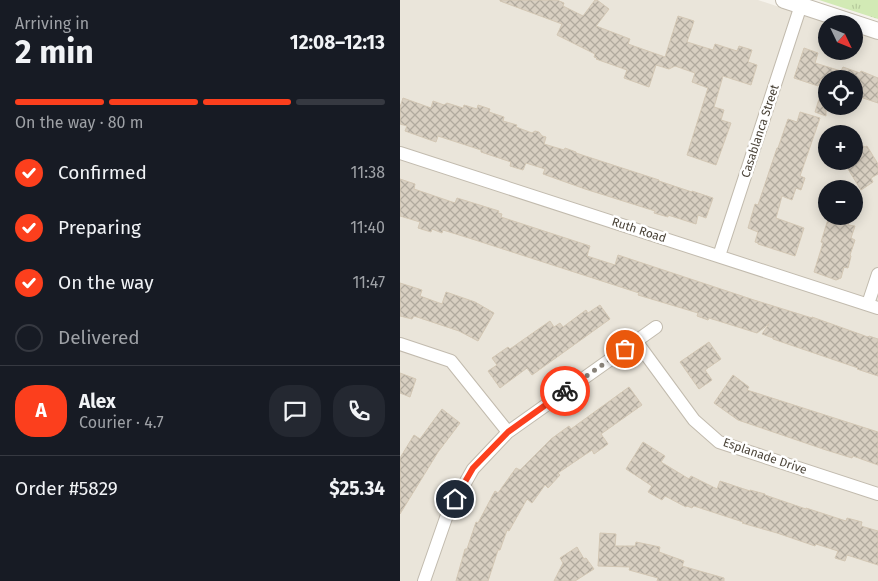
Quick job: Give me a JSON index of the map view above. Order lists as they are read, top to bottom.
{
  "streets": {
    "street": ["Casablanca Street", "Ruth Road", "Esplanade Drive"]
  },
  "crossings": [
    ["Casablanca Street", "Ruth Road"]
  ],
  "north": "bottom right",
  "page": {
    "heading": ["2 min", "Arriving in", "12:08–12:13"],
    "panel": [
      "Alex",
      "Courier · 4.7",
      "Order #5829",
      "$25.34"
    ],
    "map_buttons": ["+", "−"],
    "bar": "On the way · 80 m",
    "list": [
      ["Confirmed", "11:38"],
      ["Preparing", "11:40"],
      ["On the way", "11:47"],
      "Delivered"
    ],
    "round": "A"
  }
}
